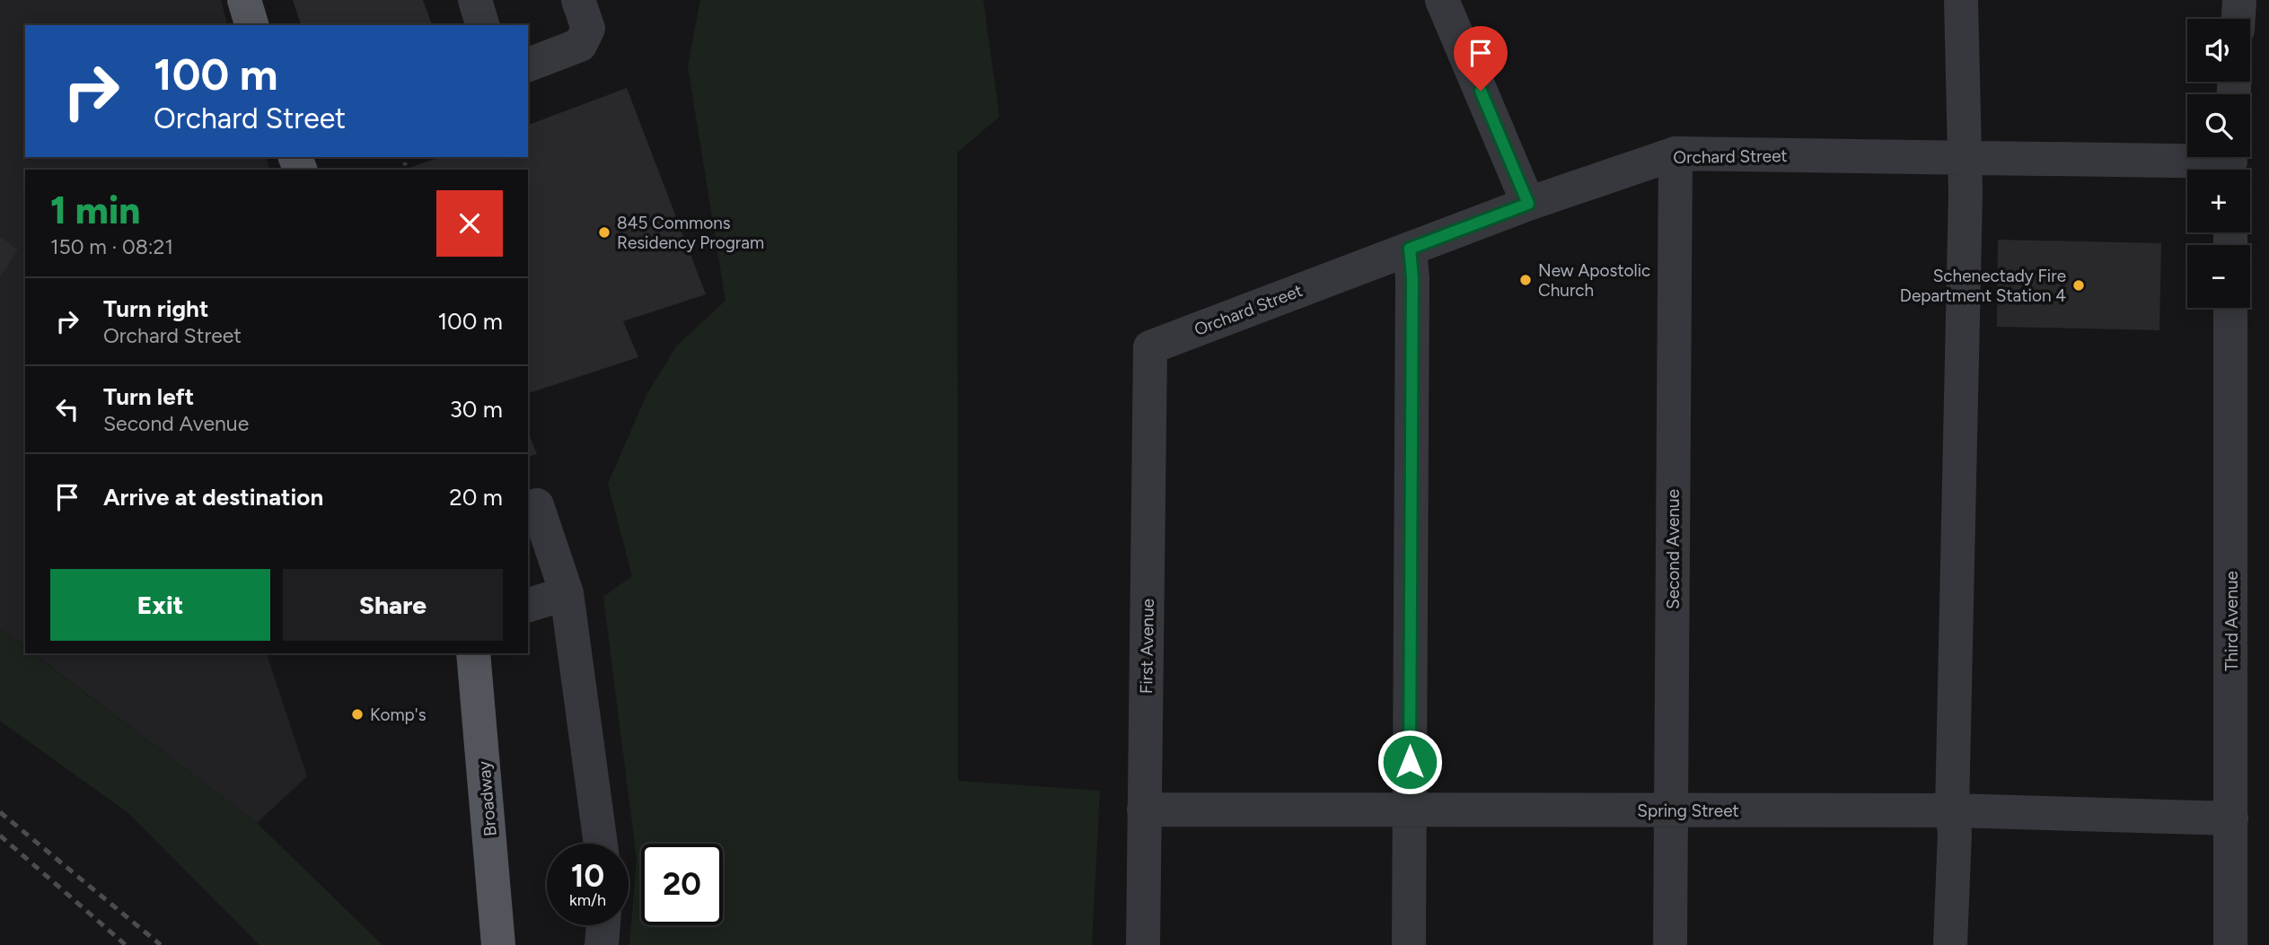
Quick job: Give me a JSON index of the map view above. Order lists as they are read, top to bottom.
{
  "streets": {
    "main road": ["Broadway"],
    "street": [
      "Orchard Street",
      "Second Avenue",
      "Third Avenue",
      "First Avenue",
      "Spring Street"
    ]
  },
  "crossings": [
    ["Orchard Street", "Second Avenue"],
    ["Orchard Street", "First Avenue"],
    ["Second Avenue", "Spring Street"],
    ["Third Avenue", "Spring Street"],
    ["First Avenue", "Spring Street"]
  ],
  "places": [
    "845 Commons Residency Program",
    "New Apostolic Church",
    "Schenectady Fire Department Station 4",
    "Komp's"
  ],
  "page": {
    "map_buttons": ["+", "−"],
    "turn": ["100 m", "Orchard Street"],
    "heading": ["1 min", "150 m · 08:21"],
    "list": [
      {
        "name": "Turn right",
        "note": "Orchard Street",
        "value": "100 m"
      },
      {
        "name": "Turn left",
        "note": "Second Avenue",
        "value": "30 m"
      },
      {
        "name": "Arrive at destination",
        "value": "20 m"
      }
    ],
    "buttons": ["Exit", "Share"],
    "speed": "10 km/h",
    "limit": "20"
  }
}
